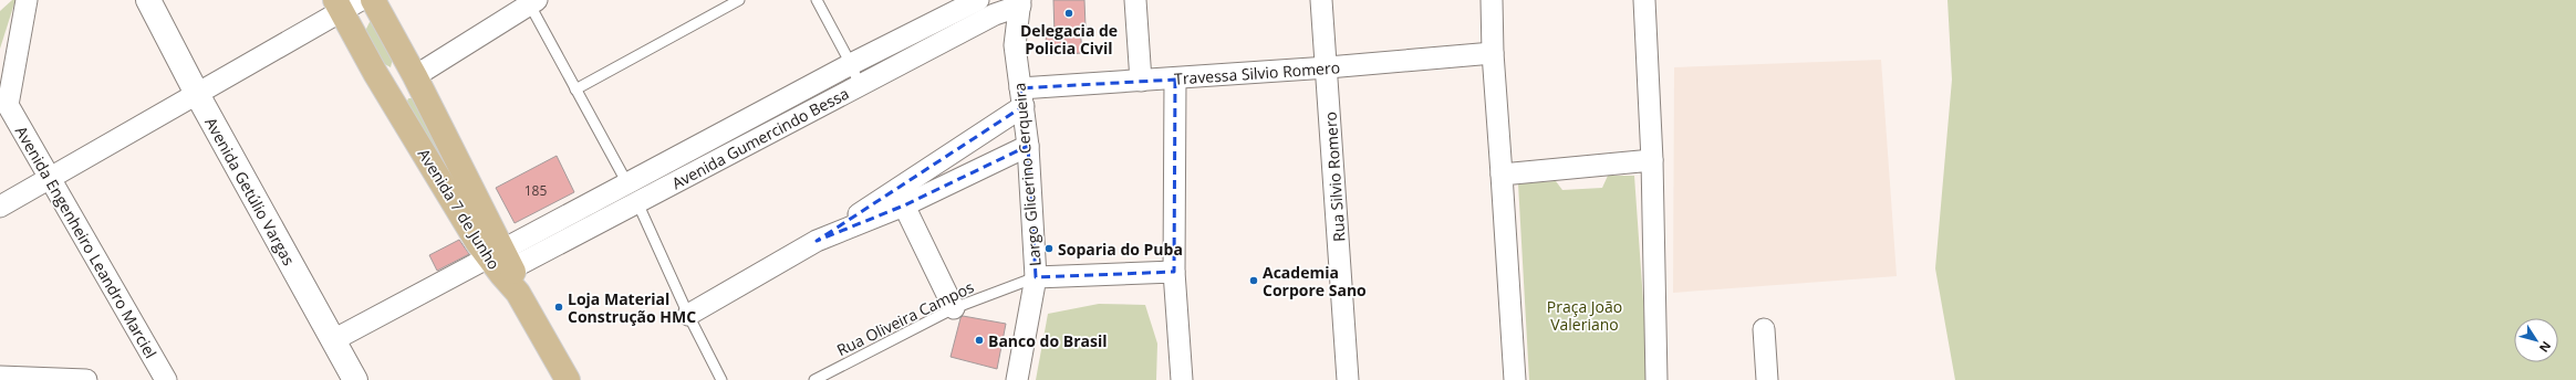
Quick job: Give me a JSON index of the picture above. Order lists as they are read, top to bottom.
{
  "streets": {
    "main road": ["Avenida 7 de Junho"],
    "street": [
      "Travessa Silvio Romero",
      "Avenida Gumercindo Bessa",
      "Largo Glicerino Cerqueira",
      "Rua Silvio Romero",
      "Avenida Getúlio Vargas",
      "Avenida Engenheiro Leandro Marciel"
    ],
    "lane": ["Rua Oliveira Campos"]
  },
  "crossings": [
    ["Travessa Silvio Romero", "Largo Glicerino Cerqueira"],
    ["Travessa Silvio Romero", "Rua Silvio Romero"],
    ["Avenida Gumercindo Bessa", "Largo Glicerino Cerqueira"],
    ["Avenida Gumercindo Bessa", "Avenida 7 de Junho"],
    ["Largo Glicerino Cerqueira", "Rua Oliveira Campos"]
  ],
  "parks": ["Praça João Valeriano"],
  "places": [
    "Delegacia de Policia Civil",
    "Soparia do Puba",
    "Academia Corpore Sano",
    "Loja Material Construção HMC",
    "Banco do Brasil"
  ],
  "house_numbers": ["185"],
  "north": "bottom right"
}
